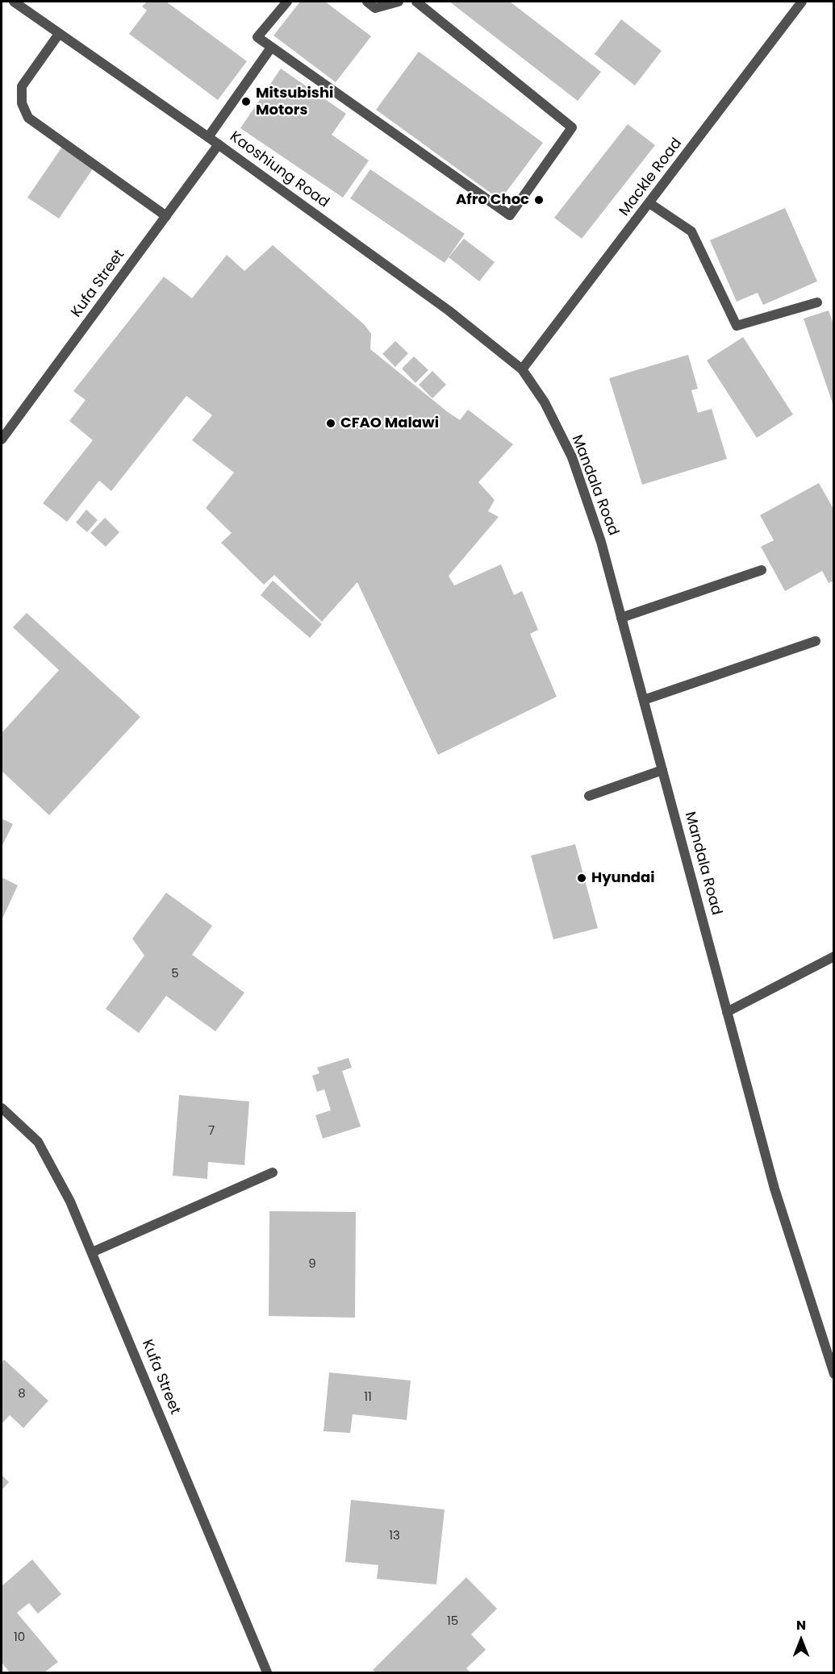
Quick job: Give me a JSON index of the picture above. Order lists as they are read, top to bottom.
{
  "streets": {
    "street": [
      "Kaoshiung Road",
      "Mackle Road",
      "Kufa Street",
      "Mandala Road"
    ]
  },
  "crossings": [
    ["Kaoshiung Road", "Mackle Road"],
    ["Kaoshiung Road", "Kufa Street"],
    ["Kaoshiung Road", "Mandala Road"],
    ["Mackle Road", "Mandala Road"]
  ],
  "places": [
    "Mitsubishi Motors",
    "Afro Choc",
    "CFAO Malawi",
    "Hyundai"
  ],
  "house_numbers": [
    "5",
    "7",
    "9",
    "8",
    "11",
    "13",
    "15",
    "10"
  ],
  "north": "top"
}
